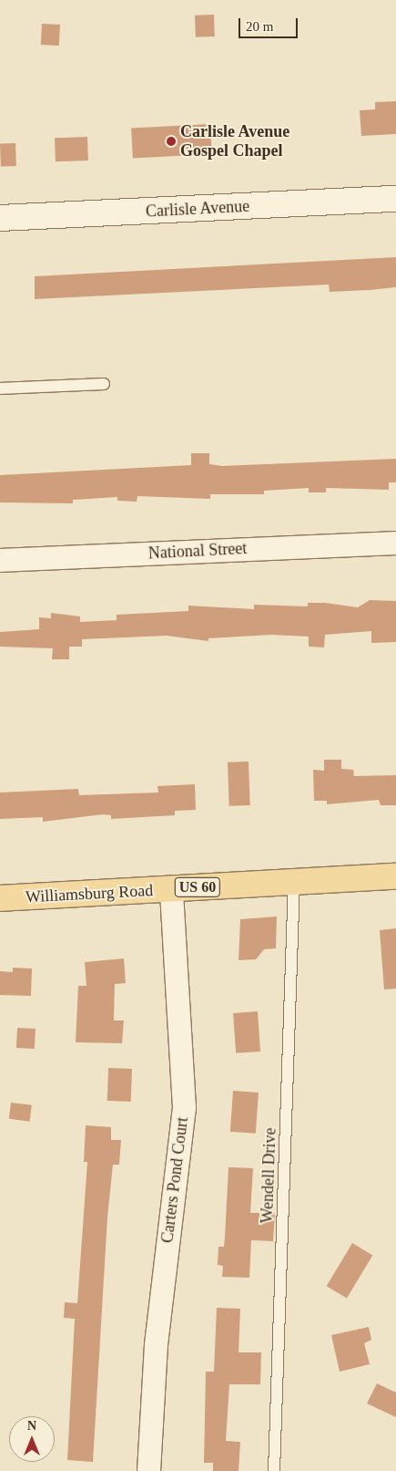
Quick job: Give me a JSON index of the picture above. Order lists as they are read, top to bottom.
{
  "streets": {
    "main road": ["US 60", "Williamsburg Road"],
    "street": ["Carlisle Avenue", "National Street", "Carters Pond Court"],
    "lane": ["Wendell Drive"]
  },
  "crossings": [
    ["Williamsburg Road", "Wendell Drive"],
    ["Williamsburg Road", "Carters Pond Court"]
  ],
  "places": ["Carlisle Avenue Gospel Chapel"],
  "scale_bar": "20 m",
  "north": "top"
}
